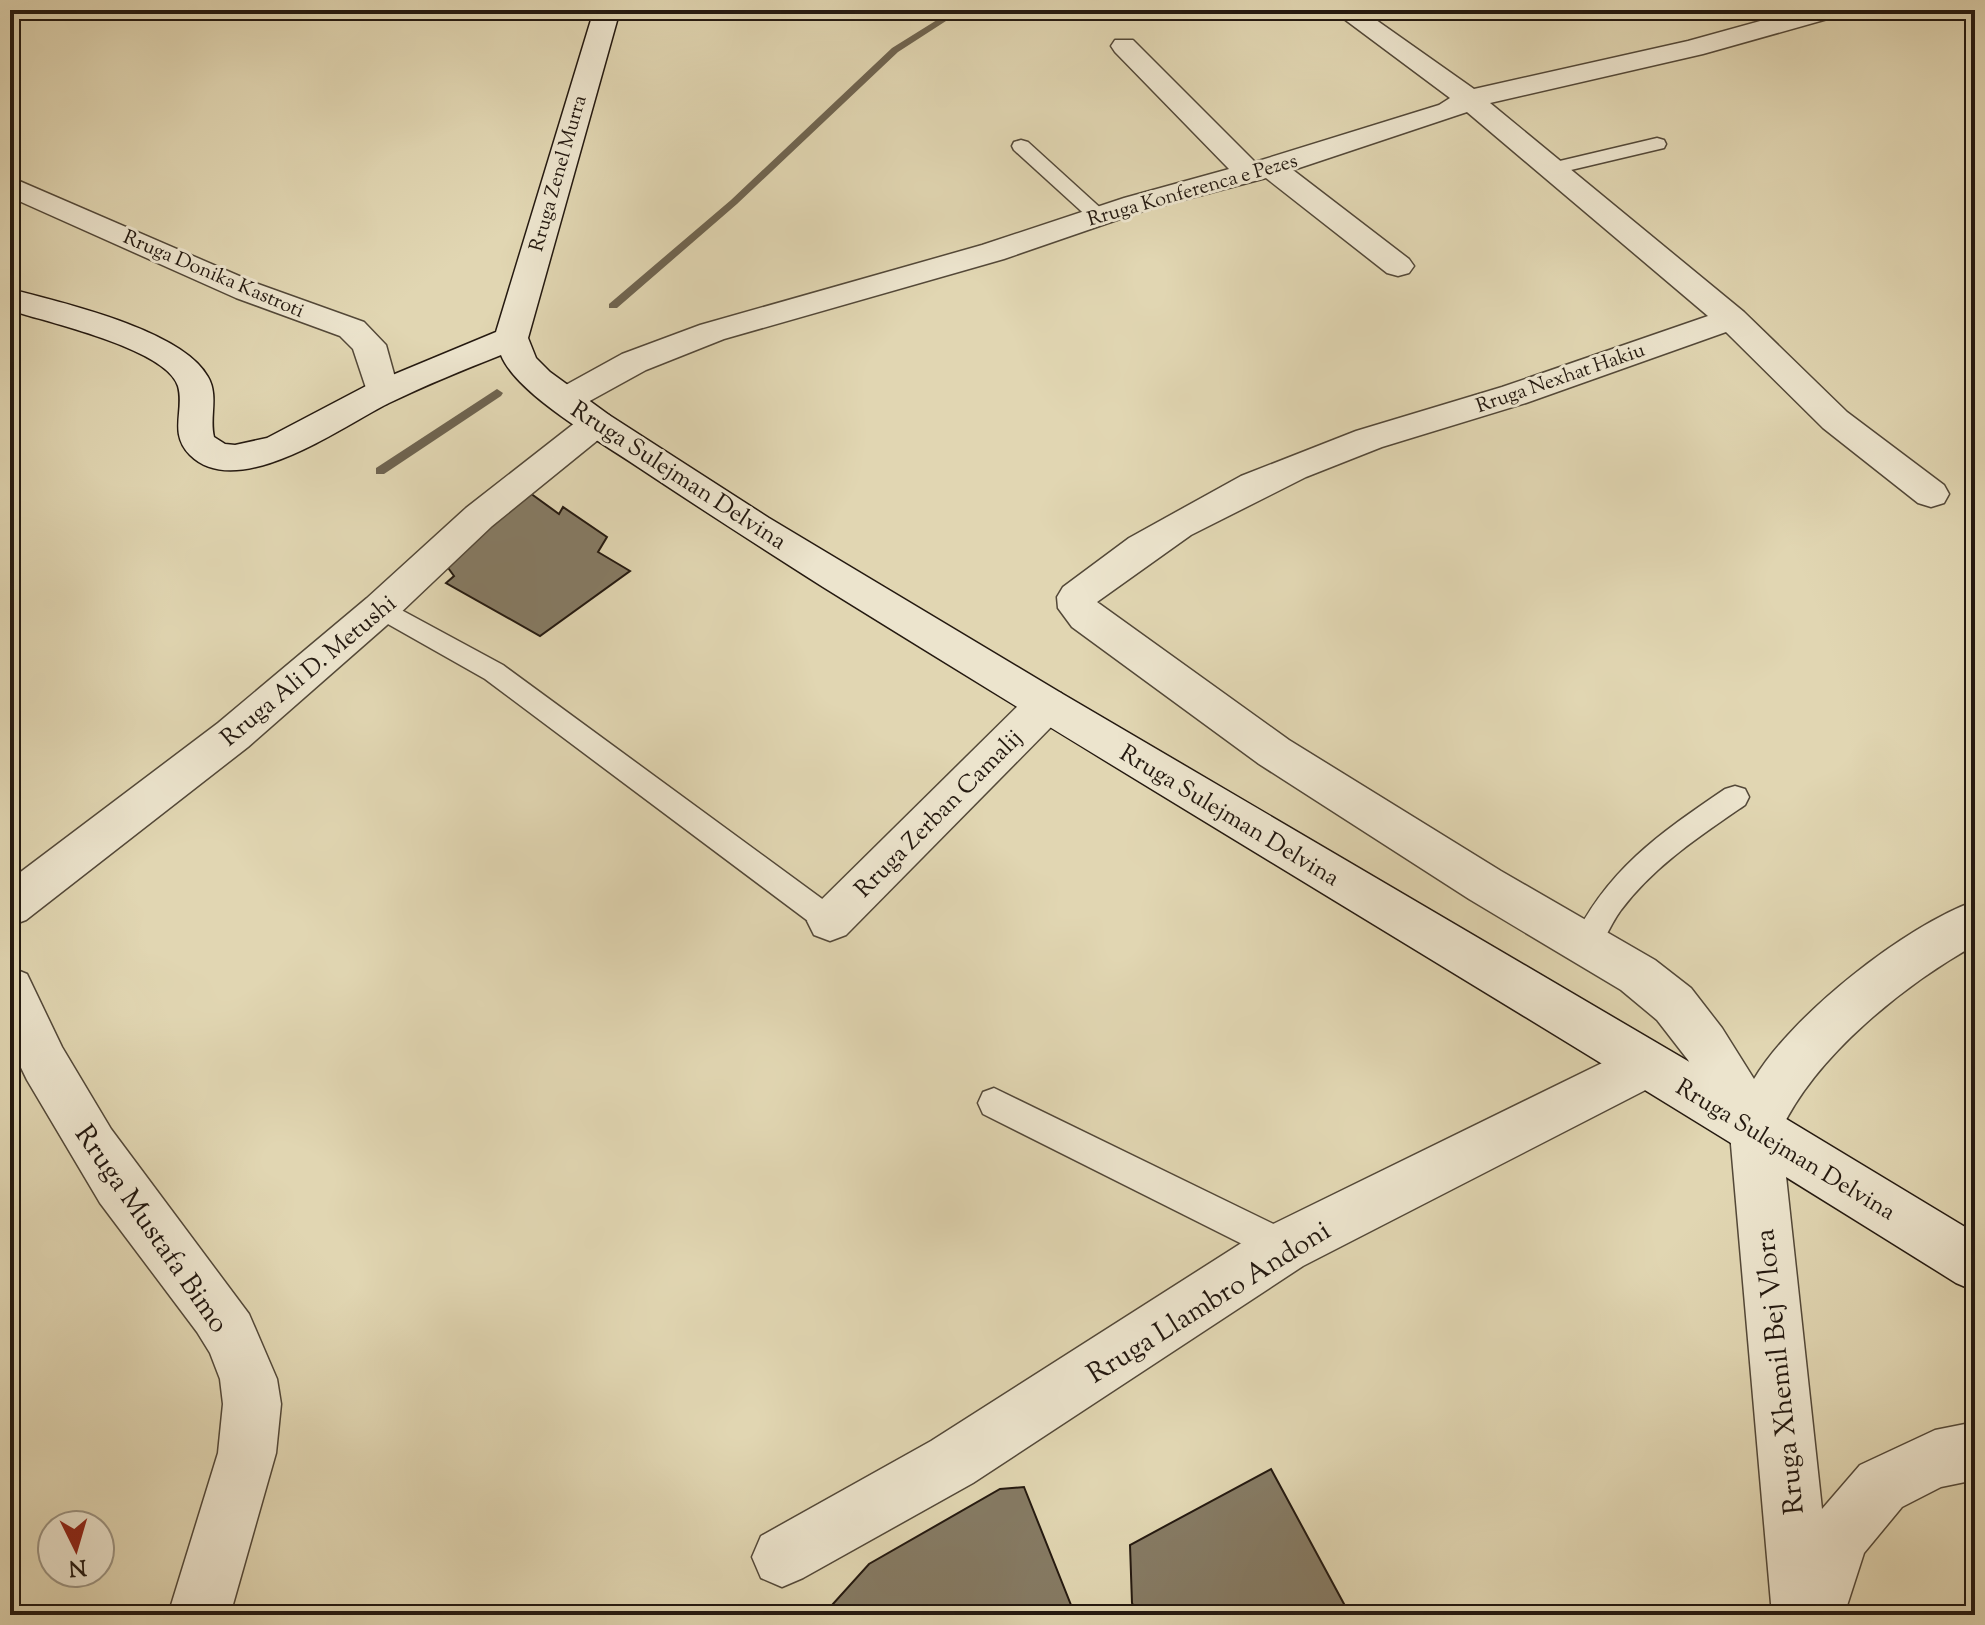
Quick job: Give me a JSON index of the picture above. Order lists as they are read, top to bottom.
{
  "streets": {
    "street": [
      "Rruga Zenel Murra",
      "Rruga Konferenca e Pezes",
      "Rruga Donika Kastroti",
      "Rruga Nexhat Hakiu",
      "Rruga Sulejman Delvina",
      "Rruga Ali D. Metushi",
      "Rruga Zerban Camalij",
      "Rruga Mustafa Bimo",
      "Rruga Llambro Andoni",
      "Rruga Xhemil Bej Vlora"
    ]
  },
  "crossings": [
    ["Rruga Zenel Murra", "Rruga Sulejman Delvina"],
    ["Rruga Konferenca e Pezes", "Rruga Sulejman Delvina"],
    ["Rruga Konferenca e Pezes", "Rruga Ali D. Metushi"],
    ["Rruga Sulejman Delvina", "Rruga Ali D. Metushi"],
    ["Rruga Sulejman Delvina", "Rruga Zerban Camalij"],
    ["Rruga Sulejman Delvina", "Rruga Llambro Andoni"],
    ["Rruga Sulejman Delvina", "Rruga Xhemil Bej Vlora"]
  ],
  "north": "bottom"
}
